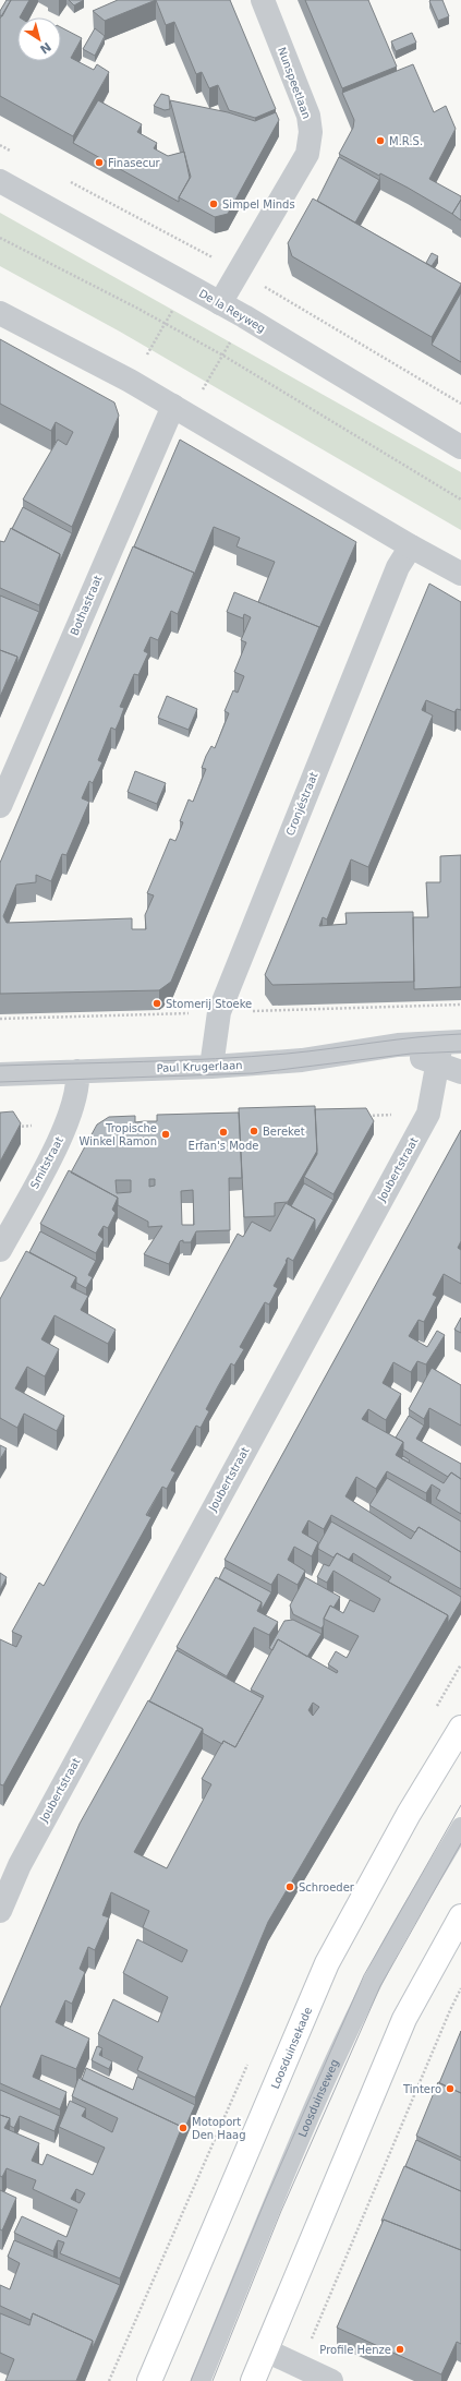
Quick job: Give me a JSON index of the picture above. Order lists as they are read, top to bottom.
{
  "streets": {
    "main road": ["Loosduinsekade"],
    "street": [
      "Nunspeetlaan",
      "De la Reyweg",
      "Bothastraat",
      "Cronjéstraat",
      "Paul Krugerlaan",
      "Smitstraat",
      "Joubertstraat"
    ],
    "lane": ["Loosduinseweg"]
  },
  "crossings": [
    ["Nunspeetlaan", "De la Reyweg"],
    ["Cronjéstraat", "Paul Krugerlaan"],
    ["Paul Krugerlaan", "Smitstraat"],
    ["Paul Krugerlaan", "Joubertstraat"]
  ],
  "places": [
    "M.R.S.",
    "Finasecur",
    "Simpel Minds",
    "Stomerij Stoeke",
    "Bereket",
    "Erfan's Mode",
    "Tropische Winkel Ramon",
    "Schroeder",
    "Tintero",
    "Motoport Den Haag",
    "Profile Henze"
  ],
  "north": "bottom right"
}
